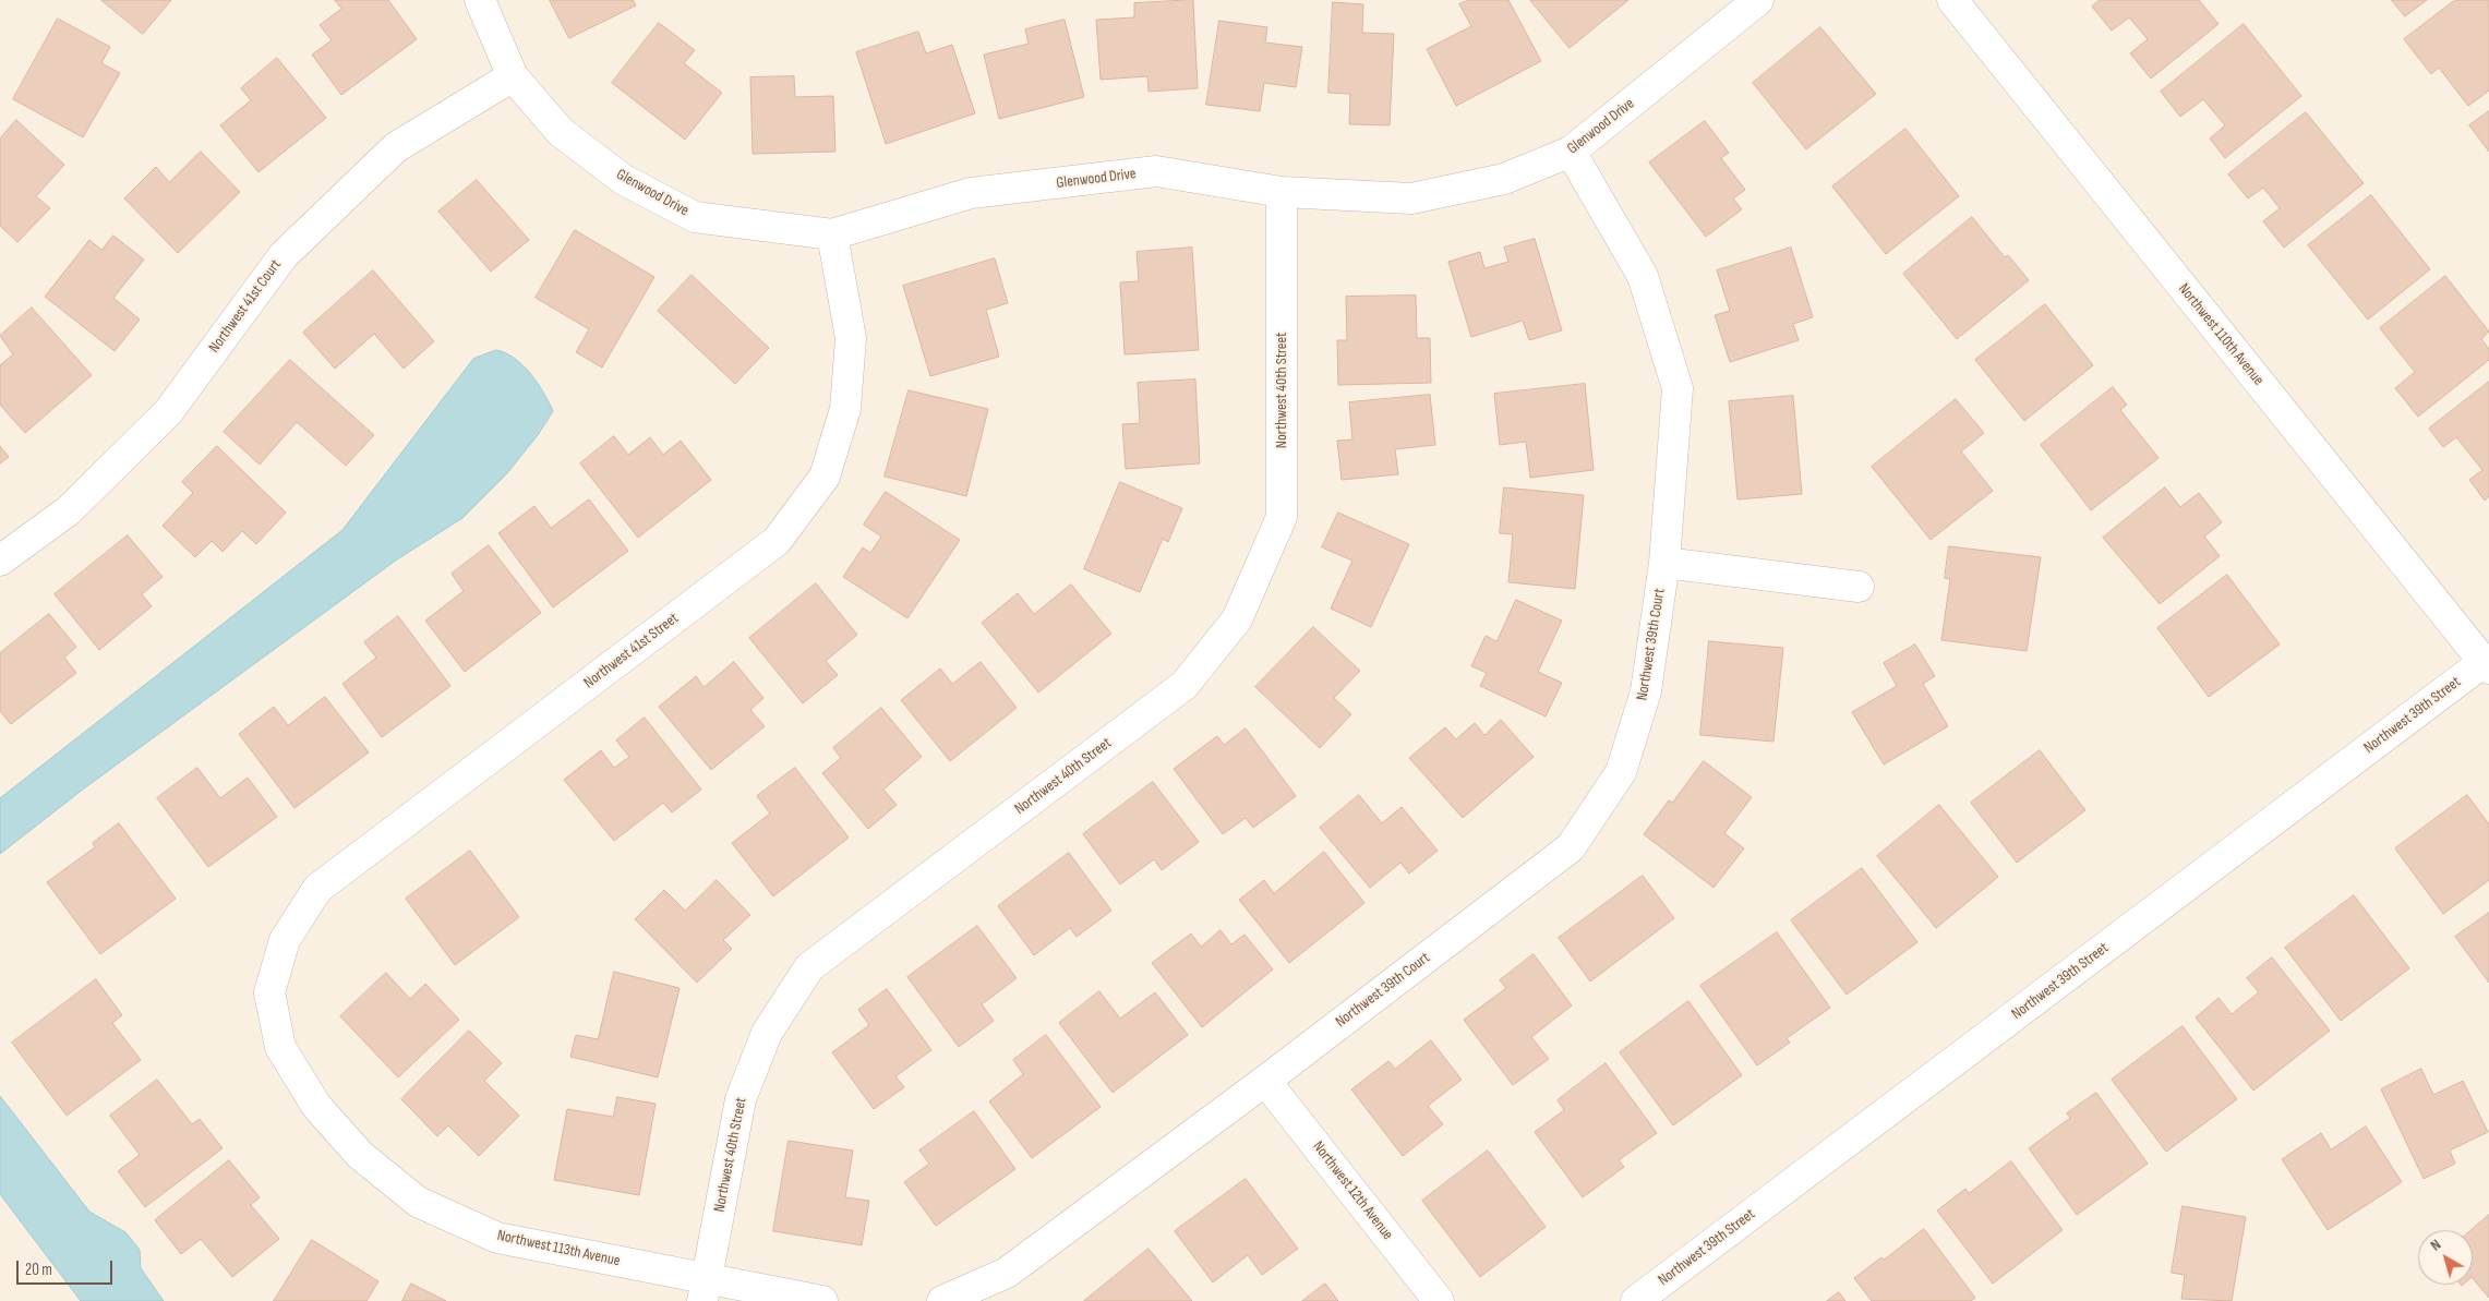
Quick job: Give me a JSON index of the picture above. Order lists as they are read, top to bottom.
{
  "streets": {
    "street": [
      "Glenwood Drive",
      "Northwest 41st Court",
      "Northwest 110th Avenue",
      "Northwest 40th Street",
      "Northwest 39th Court",
      "Northwest 41st Street",
      "Northwest 39th Street",
      "Northwest 12th Avenue",
      "Northwest 113th Avenue"
    ]
  },
  "crossings": [
    ["Glenwood Drive", "Northwest 41st Court"],
    ["Glenwood Drive", "Northwest 40th Street"],
    ["Glenwood Drive", "Northwest 39th Court"],
    ["Glenwood Drive", "Northwest 41st Street"],
    ["Northwest 110th Avenue", "Northwest 39th Street"],
    ["Northwest 40th Street", "Northwest 113th Avenue"],
    ["Northwest 39th Court", "Northwest 12th Avenue"],
    ["Northwest 41st Street", "Northwest 113th Avenue"]
  ],
  "scale_bar": "20 m",
  "north": "top left"
}
